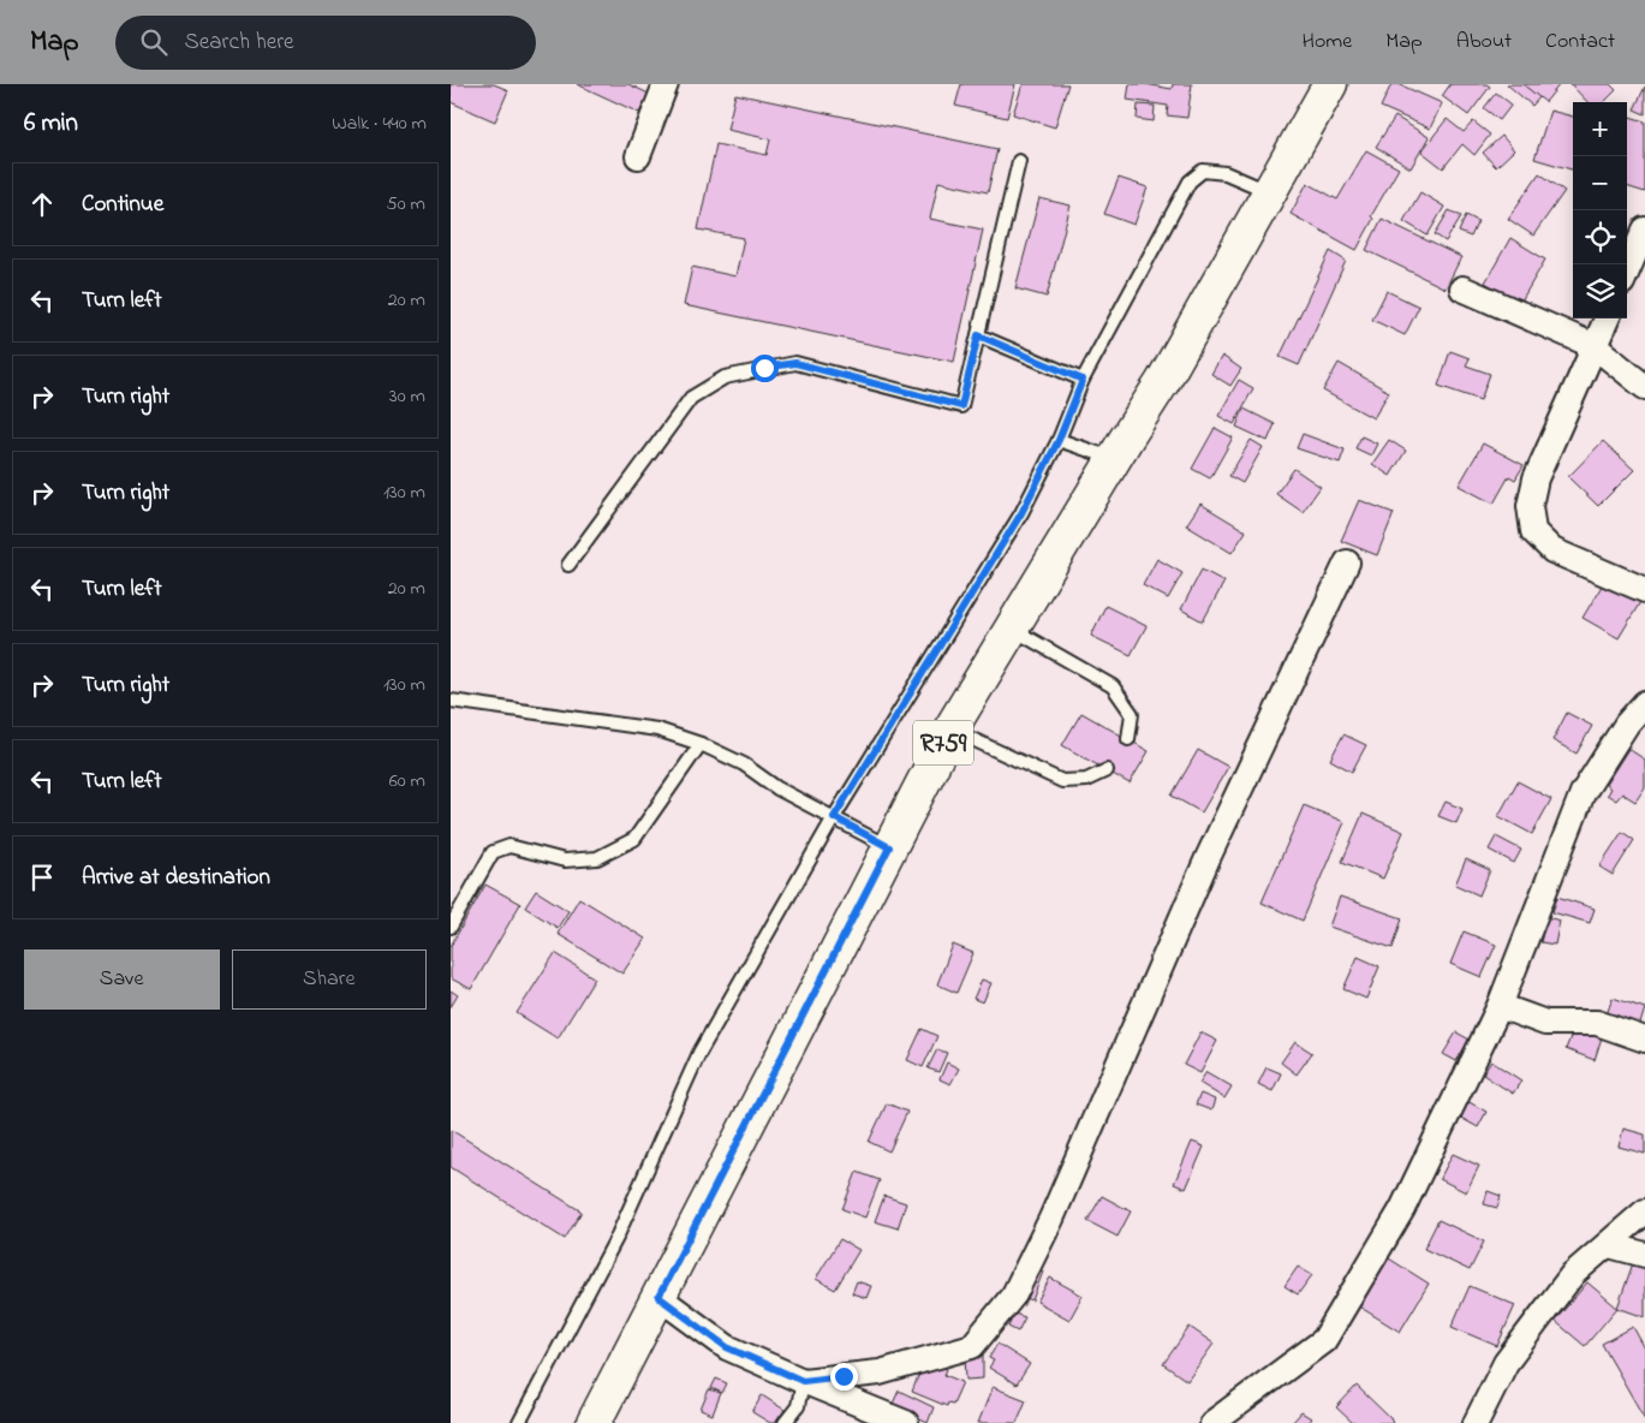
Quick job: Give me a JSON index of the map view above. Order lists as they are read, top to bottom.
{
  "streets": {
    "main road": ["R759"]
  },
  "page": {
    "header": "Map",
    "search": "Search here",
    "nav": [
      "Home",
      "Map",
      "About",
      "Contact"
    ],
    "heading": ["6 min", "Walk · 440 m"],
    "map_buttons": ["+", "−"],
    "list": [
      ["Continue", "50 m"],
      ["Turn left", "20 m"],
      ["Turn right", "30 m"],
      ["Turn right", "130 m"],
      ["Turn left", "20 m"],
      ["Turn right", "130 m"],
      ["Turn left", "60 m"],
      "Arrive at destination"
    ],
    "buttons": ["Save", "Share"]
  }
}
